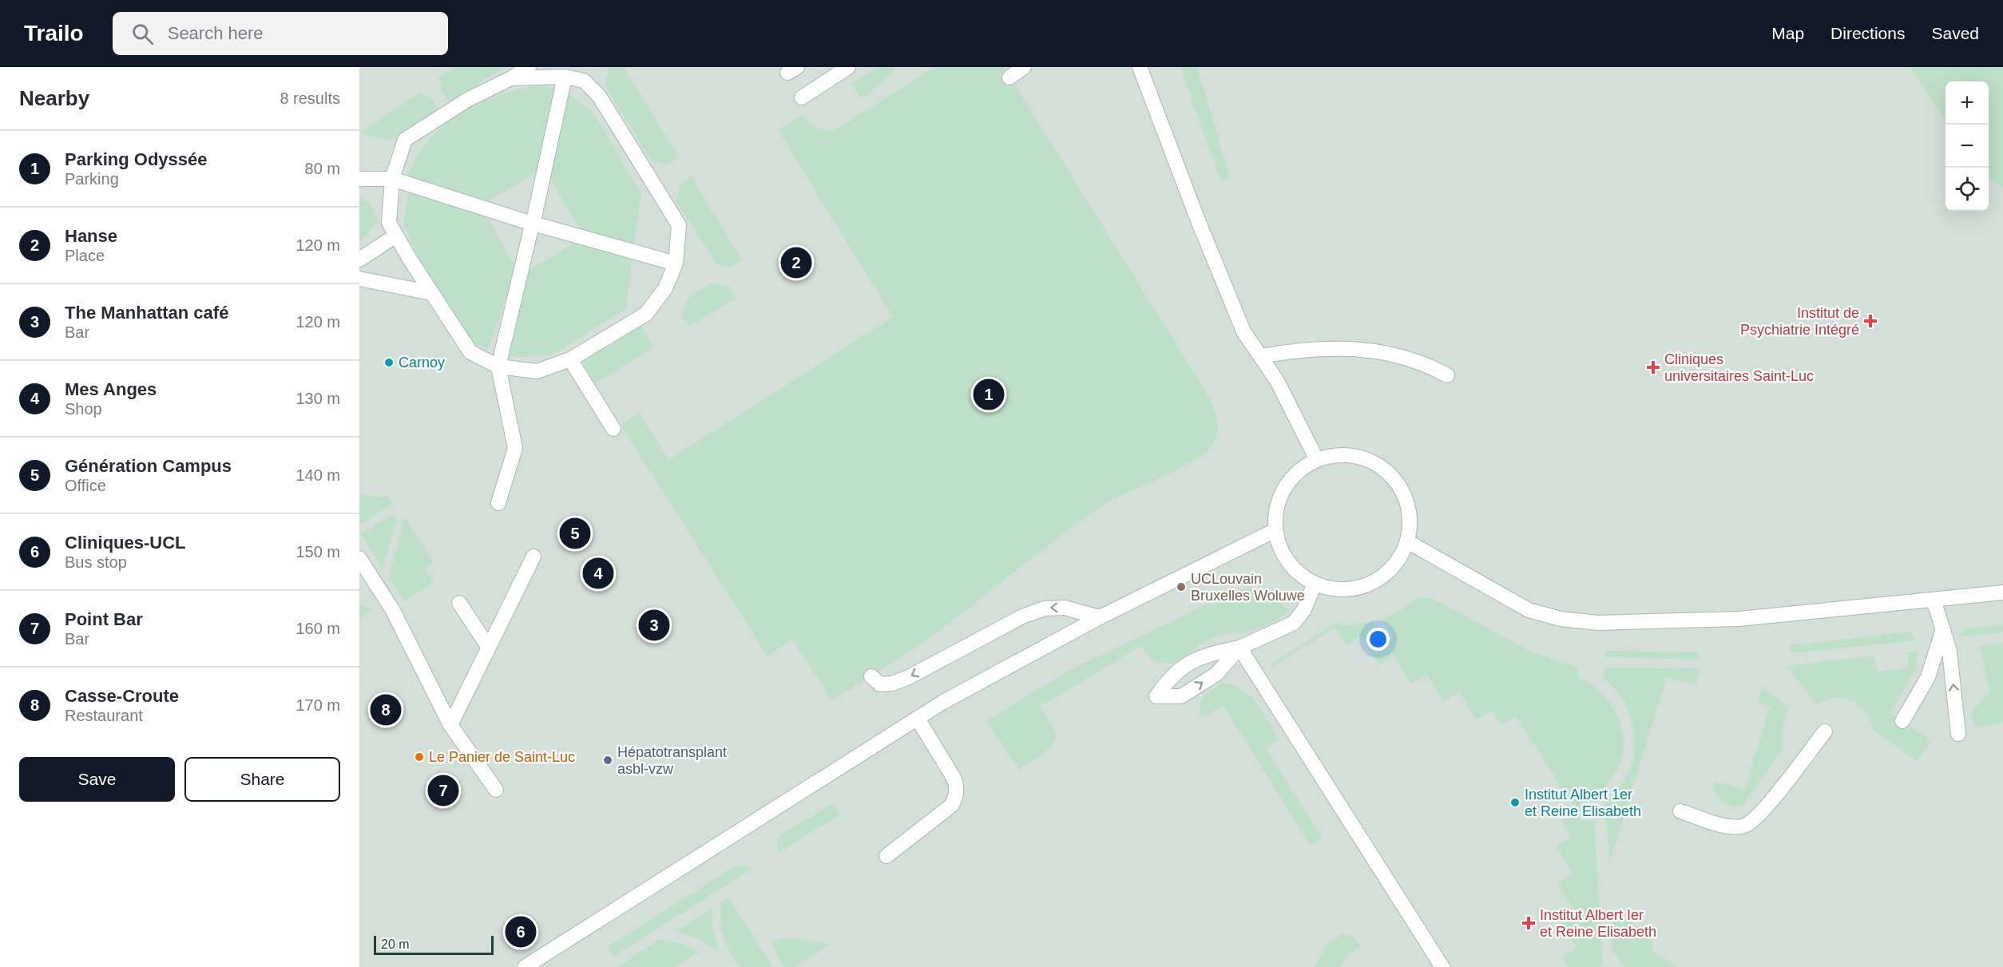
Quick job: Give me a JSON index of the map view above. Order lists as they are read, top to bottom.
{
  "places": {
    "health": ["Institut de Psychiatrie Intégré", "Cliniques universitaires Saint-Luc", "Institut Albert Ier et Reine Elisabeth"],
    "other": [
      "Carnoy",
      "UCLouvain Bruxelles Woluwe",
      "Le Panier de Saint-Luc",
      "Hépatotransplant asbl-vzw",
      "Institut Albert 1er et Reine Elisabeth"
    ]
  },
  "scale_bar": "20 m",
  "page": {
    "header": "Trailo",
    "search": "Search here",
    "nav": ["Map", "Directions", "Saved"],
    "heading": ["Nearby", "8 results"],
    "map_buttons": ["+", "−"],
    "list": [
      {
        "mark": "1",
        "name": "Parking Odyssée",
        "note": "Parking",
        "value": "80 m"
      },
      {
        "mark": "2",
        "name": "Hanse",
        "note": "Place",
        "value": "120 m"
      },
      {
        "mark": "3",
        "name": "The Manhattan café",
        "note": "Bar",
        "value": "120 m"
      },
      {
        "mark": "4",
        "name": "Mes Anges",
        "note": "Shop",
        "value": "130 m"
      },
      {
        "mark": "5",
        "name": "Génération Campus",
        "note": "Office",
        "value": "140 m"
      },
      {
        "mark": "6",
        "name": "Cliniques-UCL",
        "note": "Bus stop",
        "value": "150 m"
      },
      {
        "mark": "7",
        "name": "Point Bar",
        "note": "Bar",
        "value": "160 m"
      },
      {
        "mark": "8",
        "name": "Casse-Croute",
        "note": "Restaurant",
        "value": "170 m"
      }
    ],
    "pins": [
      "2",
      "1",
      "5",
      "4",
      "3",
      "8",
      "7",
      "6"
    ],
    "buttons": ["Save", "Share"],
    "scale": "20 m"
  }
}
